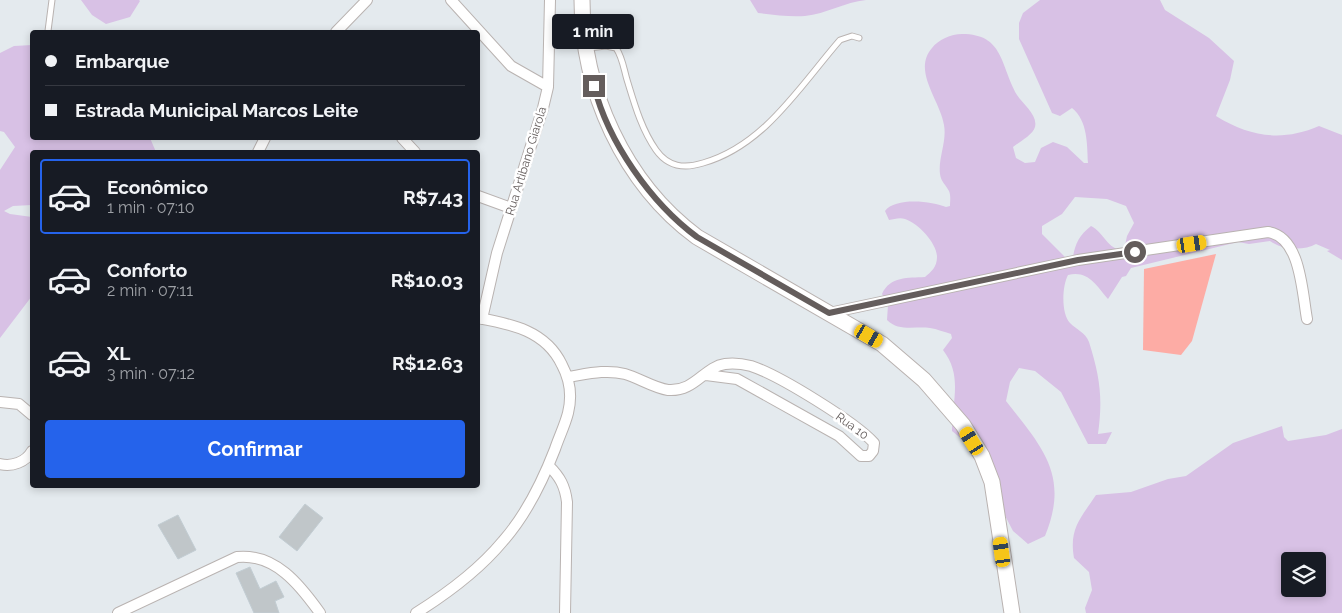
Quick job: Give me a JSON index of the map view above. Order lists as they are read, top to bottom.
{
  "streets": {
    "street": ["Rua Artibano Giarola", "Rua 10"]
  },
  "page": {
    "bubble": "1 min",
    "banner": ["Embarque", "Estrada Municipal Marcos Leite"],
    "list": [
      {
        "name": "Econômico",
        "note": "1 min · 07:10",
        "value": "R$7.43"
      },
      {
        "name": "Conforto",
        "note": "2 min · 07:11",
        "value": "R$10.03"
      },
      {
        "name": "XL",
        "note": "3 min · 07:12",
        "value": "R$12.63"
      }
    ],
    "buttons": "Confirmar"
  }
}
